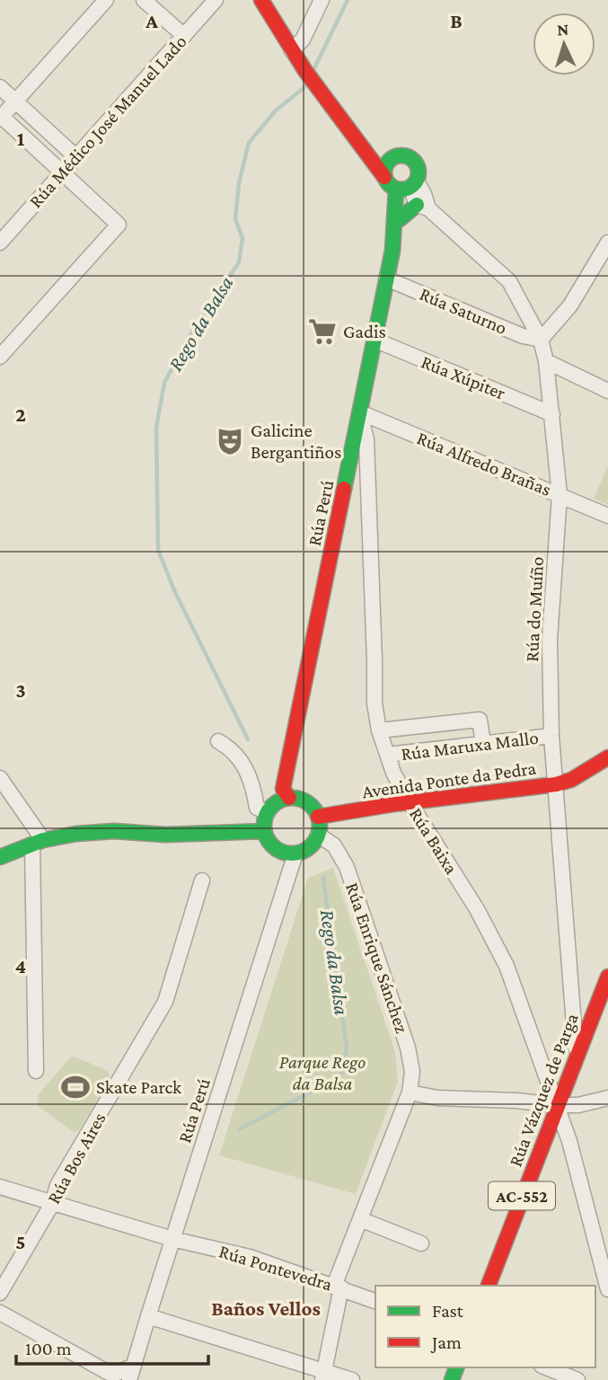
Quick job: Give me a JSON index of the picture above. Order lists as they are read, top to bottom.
{
  "streets": {
    "main road": [
      "Rúa Perú",
      "Rúa do Muíño",
      "Avenida Ponte da Pedra",
      "Rúa Vázquez de Parga",
      "AC-552"
    ],
    "street": [
      "Rúa Médico José Manuel Lado",
      "Rúa Saturno",
      "Rúa Xúpiter",
      "Rúa Alfredo Brañas",
      "Rúa Maruxa Mallo",
      "Rúa Baixa",
      "Rúa Enrique Sánchez",
      "Rúa Bos Aires",
      "Rúa Pontevedra"
    ]
  },
  "crossings": [
    ["Rúa Saturno", "Rúa Perú"],
    ["Rúa Saturno", "Rúa do Muíño"],
    ["Rúa Xúpiter", "Rúa Perú"],
    ["Rúa Xúpiter", "Rúa do Muíño"],
    ["Rúa Alfredo Brañas", "Rúa Perú"],
    ["Rúa Alfredo Brañas", "Rúa do Muíño"],
    ["Rúa Alfredo Brañas", "Rúa Baixa"],
    ["Rúa Perú", "Rúa do Muíño"],
    ["Rúa Perú", "Avenida Ponte da Pedra"],
    ["Rúa Perú", "Rúa Baixa"],
    ["Rúa Perú", "Rúa Enrique Sánchez"],
    ["Rúa Perú", "Rúa Pontevedra"],
    ["Rúa do Muíño", "Rúa Maruxa Mallo"],
    ["Rúa do Muíño", "Avenida Ponte da Pedra"],
    ["Rúa do Muíño", "Rúa Vázquez de Parga"],
    ["Rúa Maruxa Mallo", "Rúa Baixa"],
    ["Avenida Ponte da Pedra", "Rúa Baixa"],
    ["Avenida Ponte da Pedra", "Rúa Enrique Sánchez"],
    ["Rúa Baixa", "Rúa Vázquez de Parga"],
    ["Rúa Enrique Sánchez", "Rúa Pontevedra"],
    ["Rúa Bos Aires", "Rúa Pontevedra"]
  ],
  "districts": ["Baños Vellos"],
  "water": ["Rego da Balsa"],
  "parks": ["Parque Rego da Balsa"],
  "places": {
    "supermarket": ["Gadis"],
    "theatre": ["Galicine Bergantiños"],
    "sports": ["Skate Parck"]
  },
  "legend": ["Fast", "Jam"],
  "scale_bar": "100 m",
  "north": "top",
  "grid": {
    "columns": ["A", "B"],
    "rows": [
      "1",
      "2",
      "3",
      "4",
      "5"
    ]
  }
}
